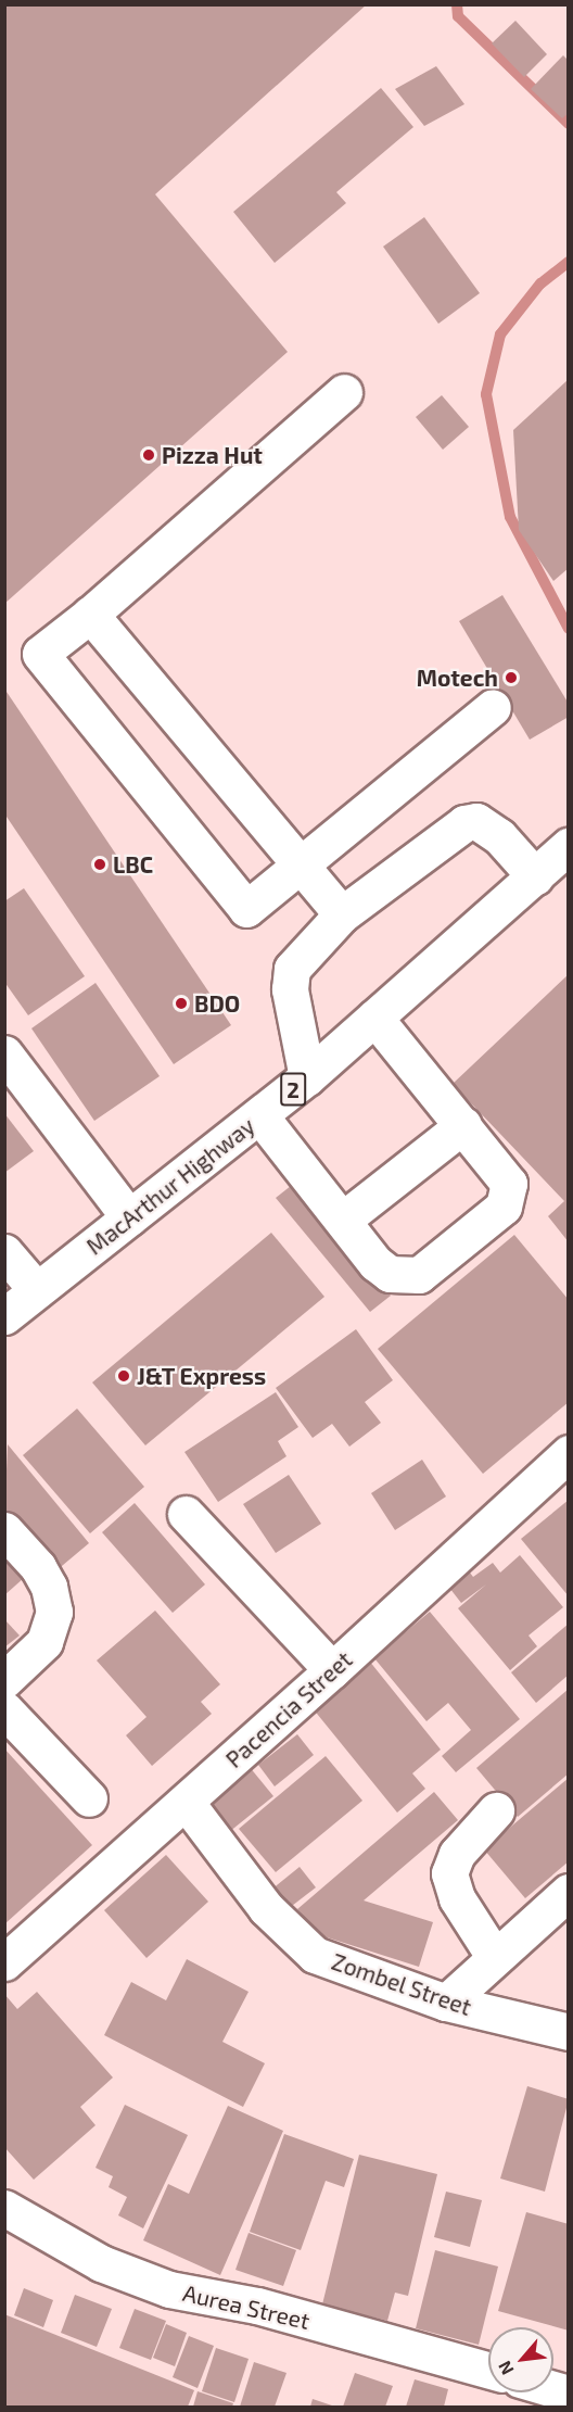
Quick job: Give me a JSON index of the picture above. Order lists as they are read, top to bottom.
{
  "streets": {
    "main road": [
      "2",
      "MacArthur Highway",
      "Pacencia Street",
      "Zombel Street",
      "Aurea Street"
    ]
  },
  "crossings": [
    ["Pacencia Street", "Zombel Street"]
  ],
  "places": [
    "Pizza Hut",
    "Motech",
    "LBC",
    "BDO",
    "J&T Express"
  ],
  "north": "bottom left"
}
